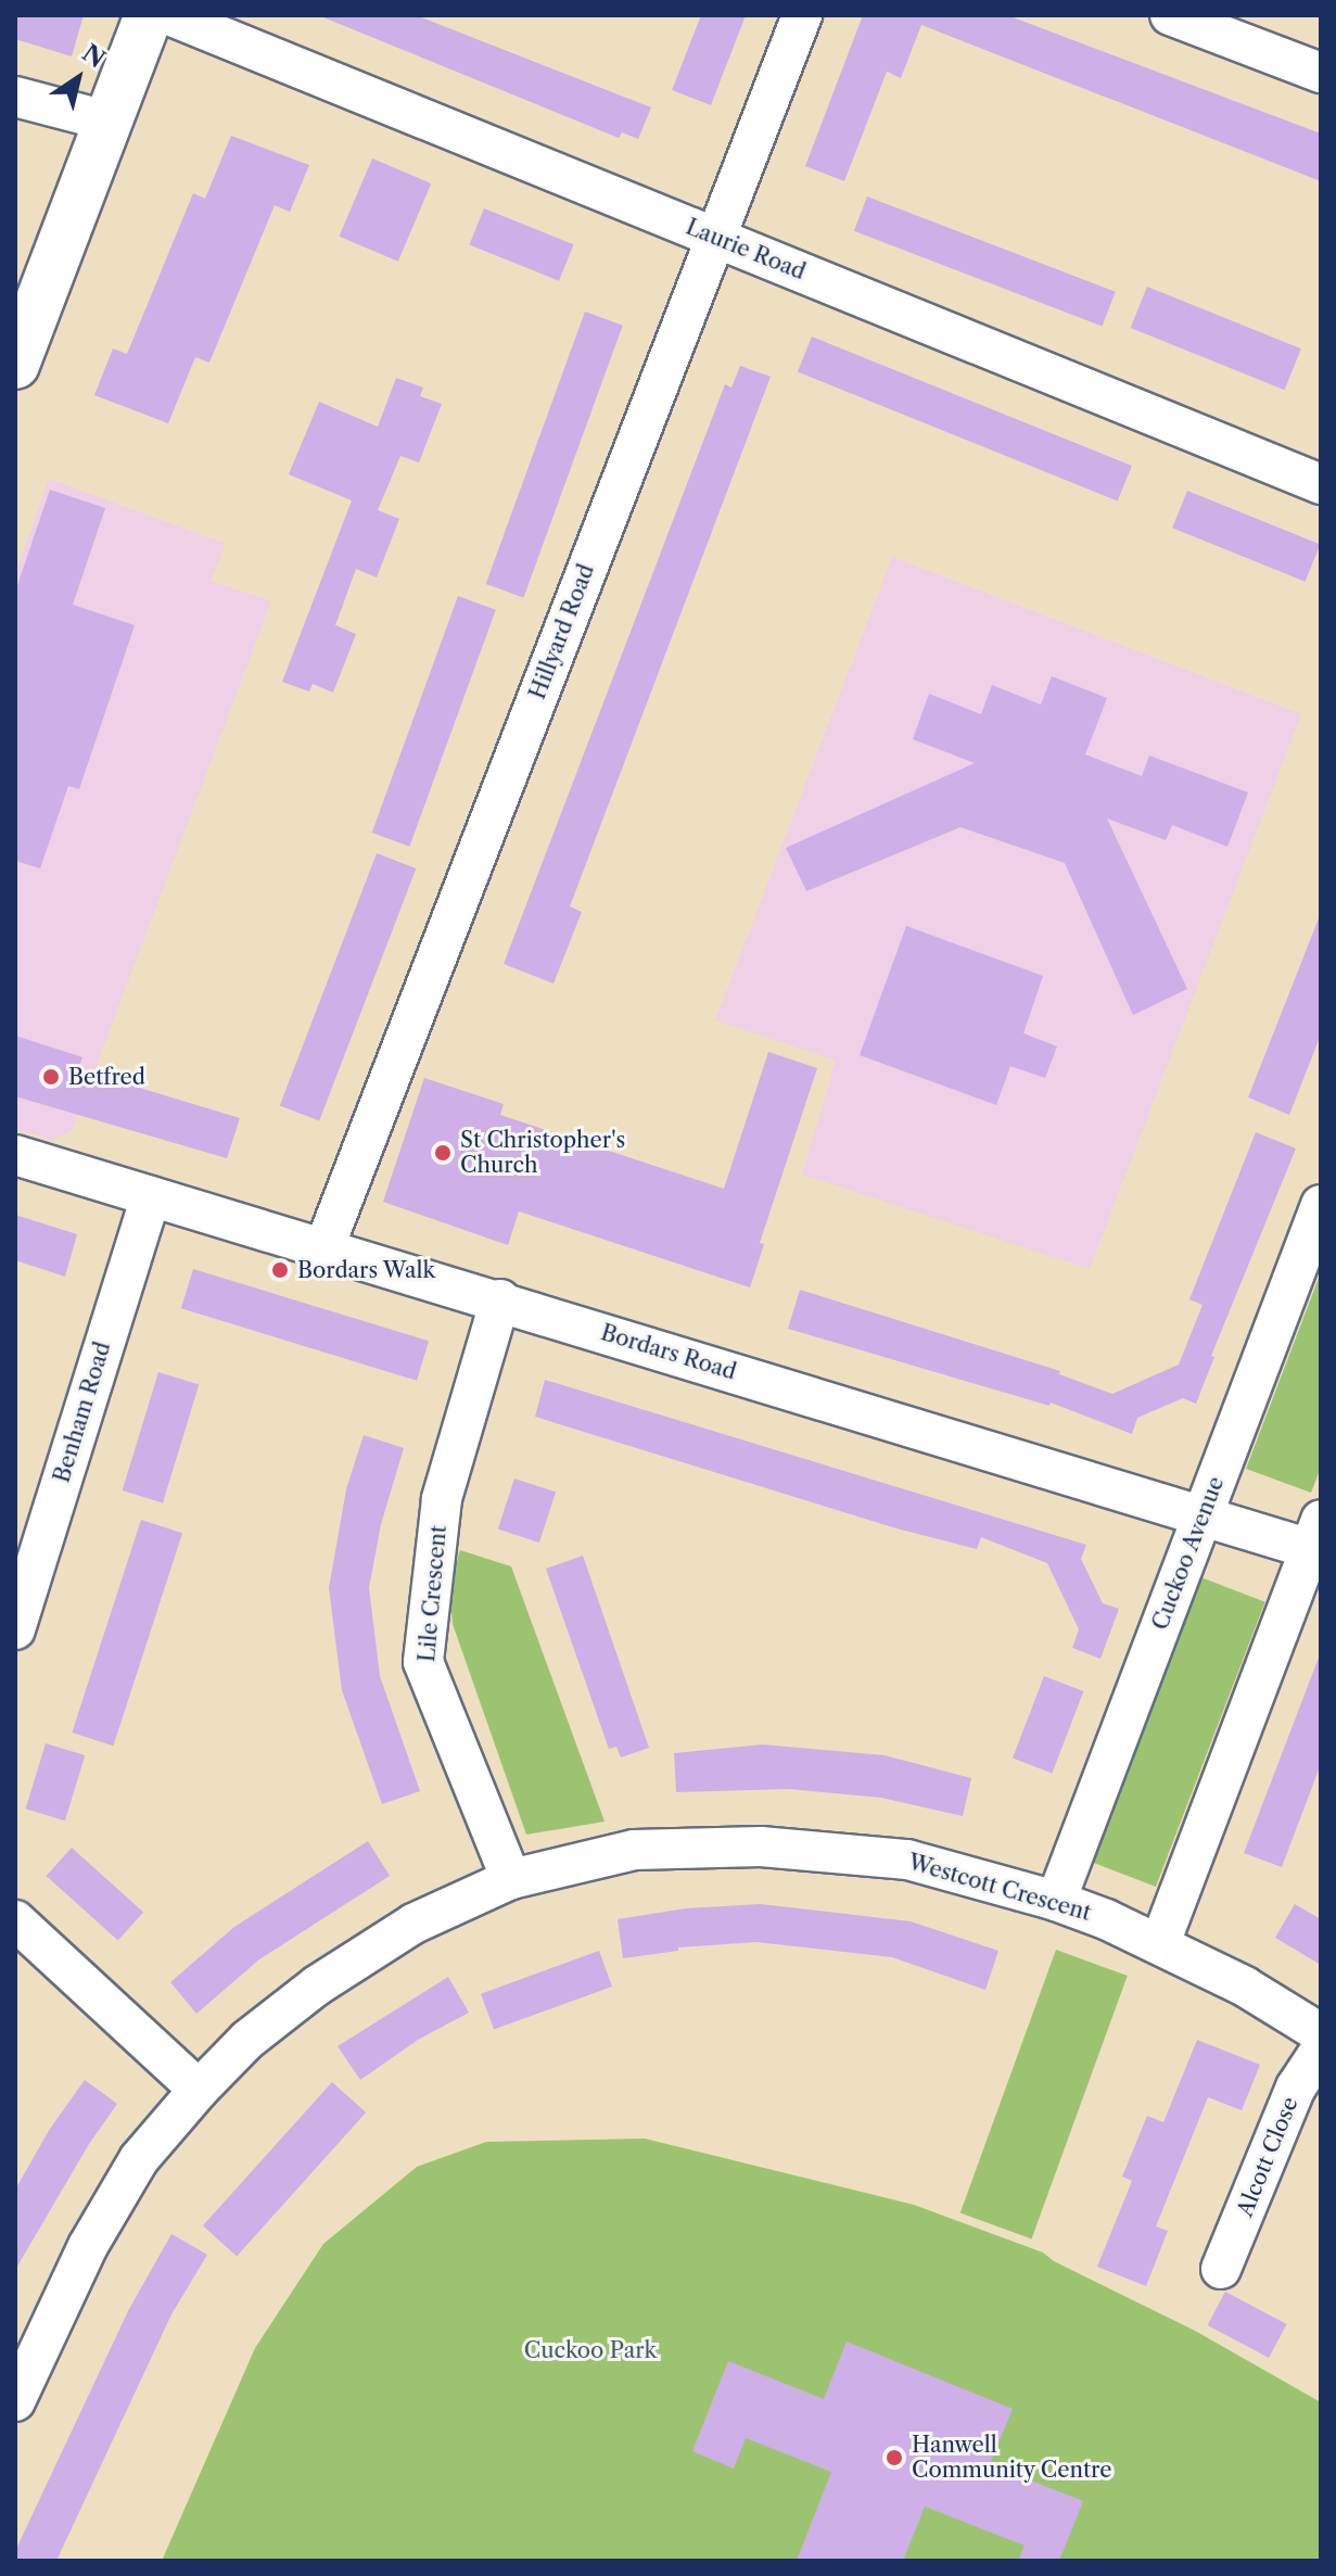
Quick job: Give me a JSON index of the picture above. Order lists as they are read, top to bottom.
{
  "streets": {
    "street": [
      "Laurie Road",
      "Hillyard Road",
      "Bordars Road",
      "Benham Road",
      "Cuckoo Avenue",
      "Lile Crescent",
      "Westcott Crescent",
      "Alcott Close"
    ]
  },
  "crossings": [
    ["Laurie Road", "Hillyard Road"],
    ["Hillyard Road", "Bordars Road"],
    ["Bordars Road", "Benham Road"],
    ["Bordars Road", "Cuckoo Avenue"],
    ["Bordars Road", "Lile Crescent"],
    ["Cuckoo Avenue", "Westcott Crescent"],
    ["Lile Crescent", "Westcott Crescent"]
  ],
  "parks": ["Cuckoo Park"],
  "places": [
    "Betfred",
    "St Christopher's Church",
    "Bordars Walk",
    "Hanwell Community Centre"
  ],
  "north": "top right"
}
